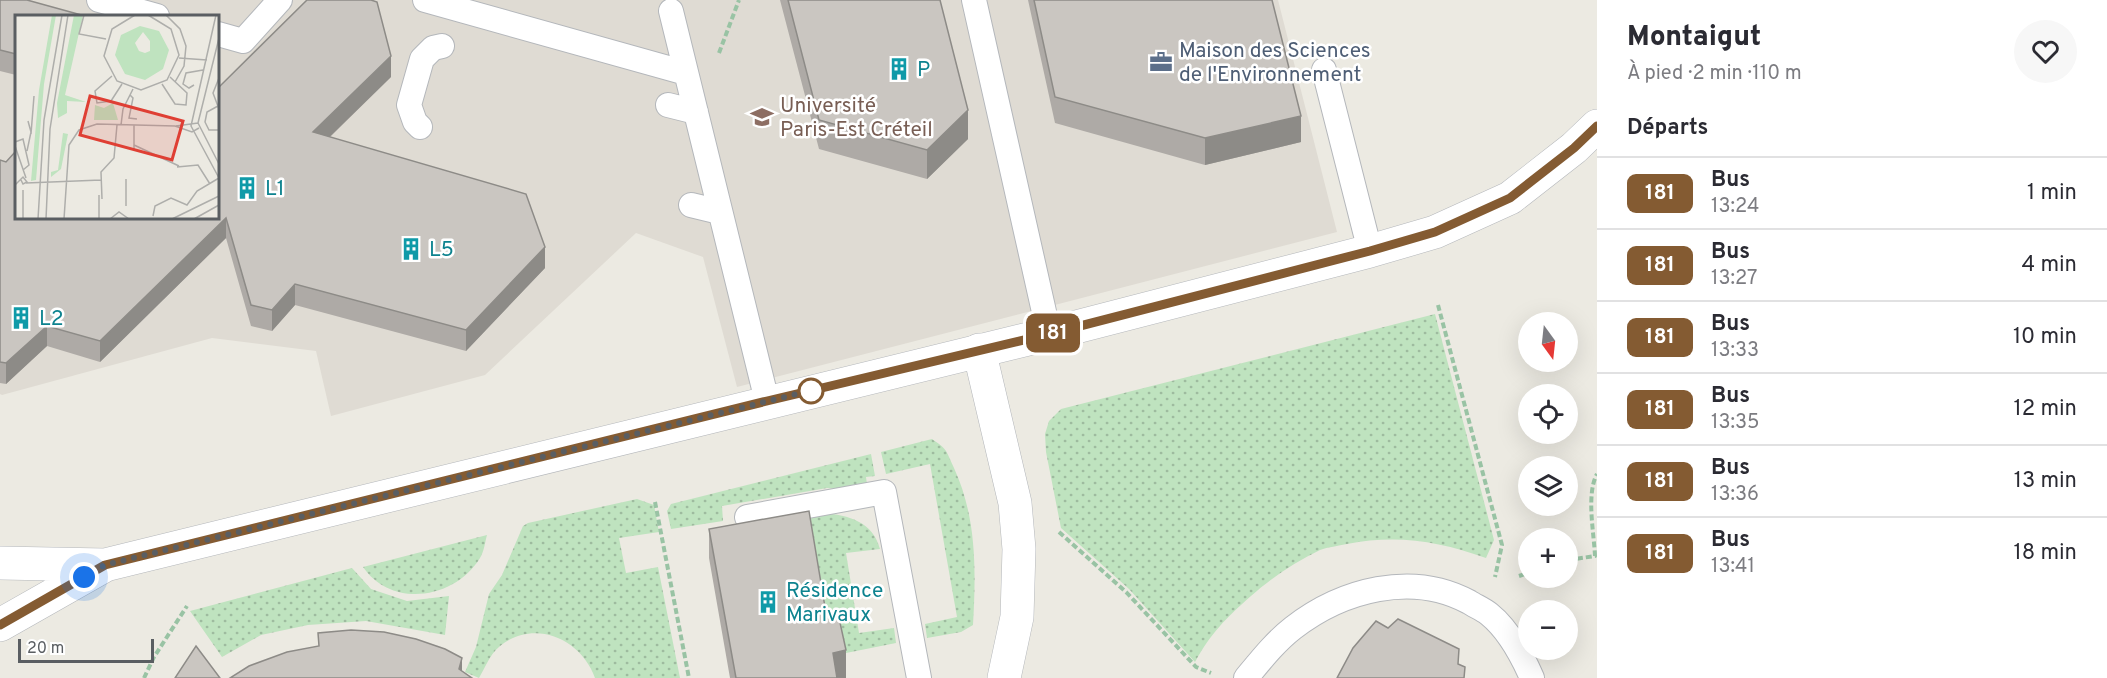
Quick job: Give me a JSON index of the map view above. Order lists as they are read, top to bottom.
{
  "places": {
    "office": ["Maison des Sciences de l'Environnement"],
    "building": [
      "P",
      "L1",
      "L5",
      "L2",
      "Résidence Marivaux"
    ],
    "school or university": ["Université Paris-Est Créteil"]
  },
  "lines": ["bus line 181"],
  "scale_bar": "20 m",
  "north": "bottom",
  "page": {
    "on_map": "181",
    "heading": [
      ["Montaigut", "À pied · 2 min · 110 m"],
      "Départs"
    ],
    "list": [
      {
        "mark": "181",
        "name": "Bus",
        "note": "13:24",
        "value": "1 min"
      },
      {
        "mark": "181",
        "name": "Bus",
        "note": "13:27",
        "value": "4 min"
      },
      {
        "mark": "181",
        "name": "Bus",
        "note": "13:33",
        "value": "10 min"
      },
      {
        "mark": "181",
        "name": "Bus",
        "note": "13:35",
        "value": "12 min"
      },
      {
        "mark": "181",
        "name": "Bus",
        "note": "13:36",
        "value": "13 min"
      },
      {
        "mark": "181",
        "name": "Bus",
        "note": "13:41",
        "value": "18 min"
      }
    ],
    "map_buttons": ["+", "−"],
    "scale": "20 m"
  }
}
